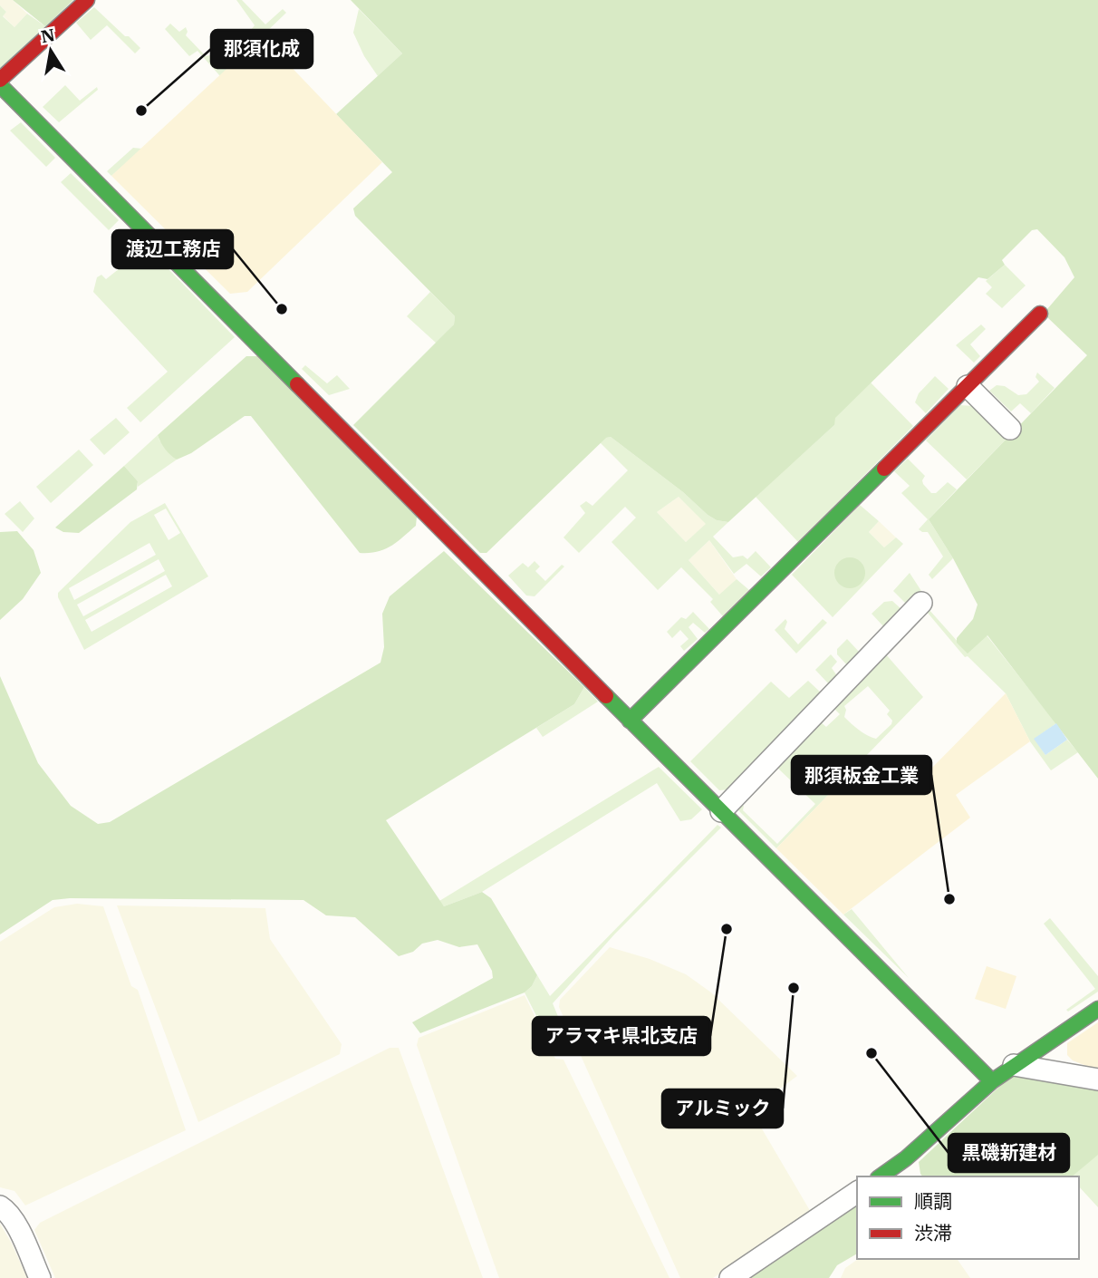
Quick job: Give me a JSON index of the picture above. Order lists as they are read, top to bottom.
{
  "places": [
    "那須化成",
    "渡辺工務店",
    "那須板金工業",
    "アラマキ県北支店",
    "アルミック",
    "黒磯新建材"
  ],
  "legend": ["順調", "渋滞"],
  "north": "top"
}
